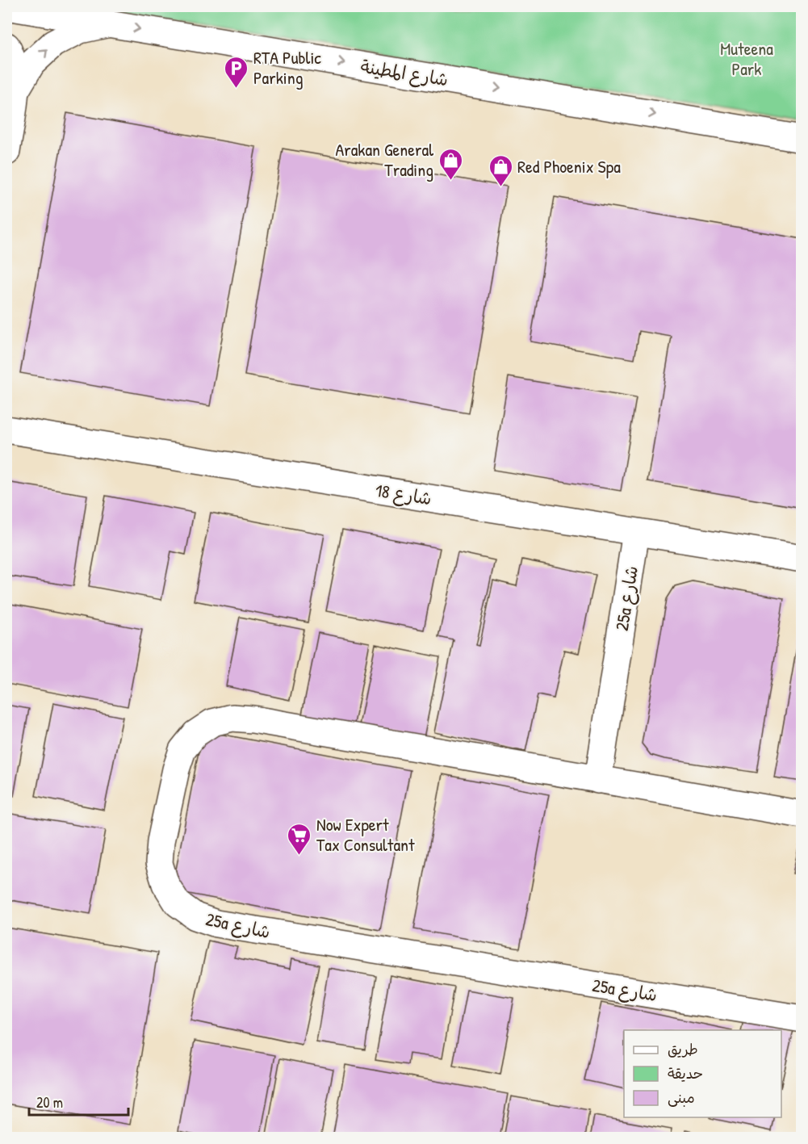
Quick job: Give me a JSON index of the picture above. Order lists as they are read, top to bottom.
{
  "streets": {
    "street": ["شارع المطينة", "شارع 18", "25a شارع"]
  },
  "crossings": [
    ["شارع 18", "25a شارع"]
  ],
  "one_way": ["شارع المطينة"],
  "parks": ["Muteena Park"],
  "places": {
    "parking": ["RTA Public Parking"],
    "shop": ["Arakan General Trading", "Red Phoenix Spa"],
    "supermarket": ["Now Expert Tax Consultant"]
  },
  "legend": ["طريق", "حديقة", "مبنى"],
  "scale_bar": "20 m"
}
